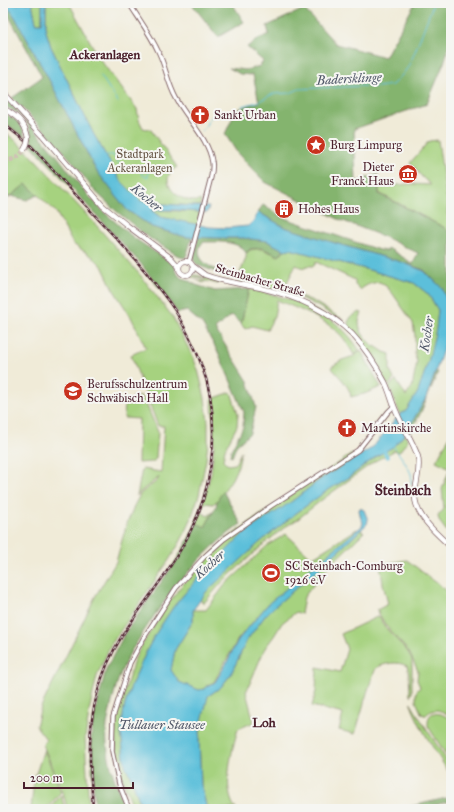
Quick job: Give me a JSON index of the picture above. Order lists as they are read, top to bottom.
{
  "streets": {
    "main road": ["Steinbacher Straße"]
  },
  "districts": ["Ackeranlagen", "Steinbach", "Loh"],
  "water": ["Badersklinge", "Kocher", "Tullauer Stausee"],
  "parks": ["Stadtpark Ackeranlagen"],
  "places": {
    "church": ["Sankt Urban", "Martinskirche"],
    "place": ["Burg Limpurg"],
    "museum": ["Dieter Franck Haus"],
    "building": ["Hohes Haus"],
    "school or university": ["Berufsschulzentrum Schwäbisch Hall"],
    "sports": ["SC Steinbach-Comburg 1926 e.V"]
  },
  "scale_bar": "200 m"
}
